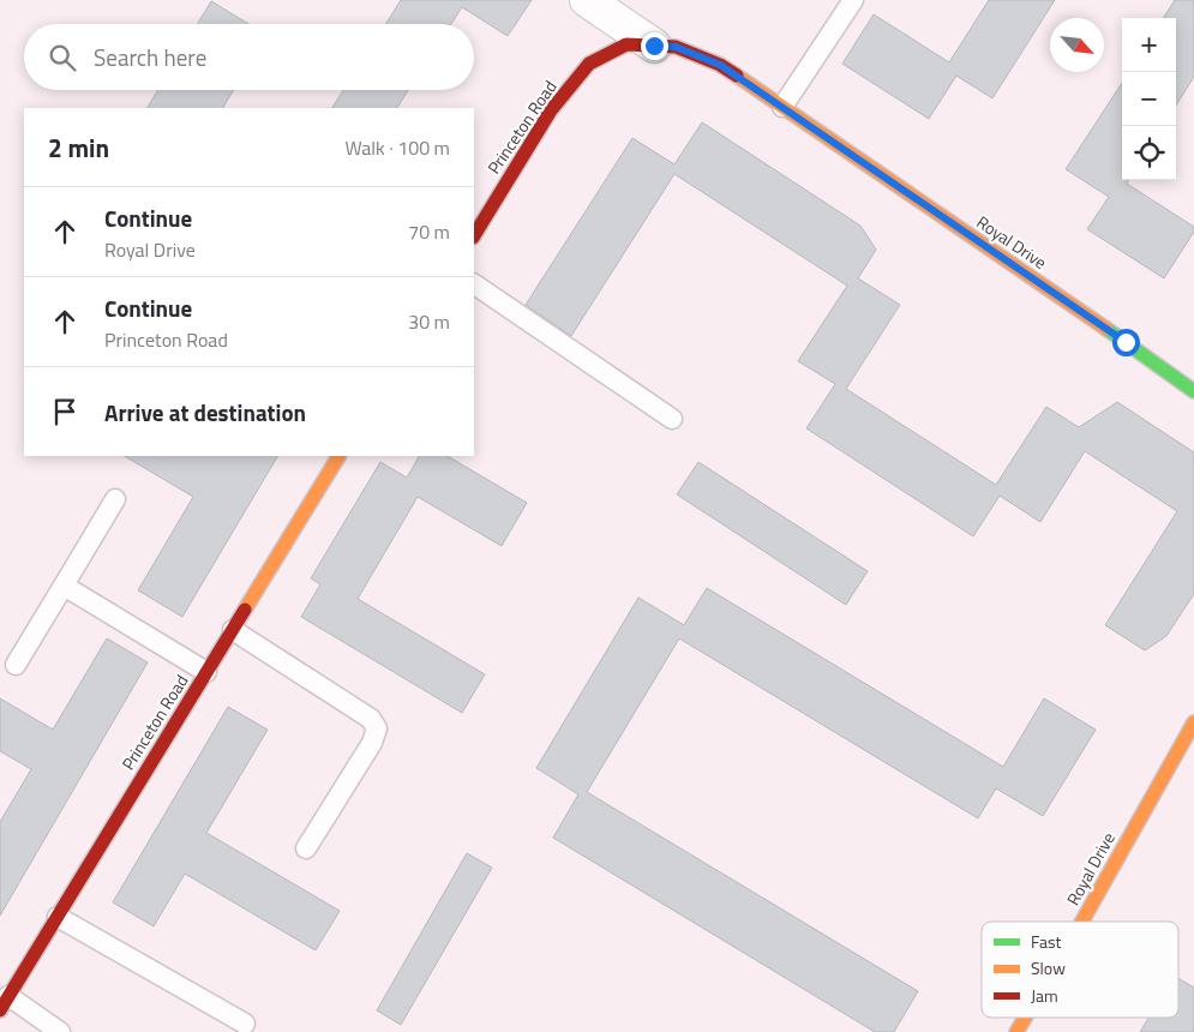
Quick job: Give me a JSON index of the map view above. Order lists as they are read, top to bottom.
{
  "streets": {
    "street": ["Princeton Road", "Royal Drive"]
  },
  "crossings": [
    ["Princeton Road", "Royal Drive"]
  ],
  "legend": ["Fast", "Slow", "Jam"],
  "north": "bottom right",
  "page": {
    "map_buttons": ["+", "−"],
    "search": "Search here",
    "heading": ["2 min", "Walk · 100 m"],
    "list": [
      ["Continue", "Royal Drive", "70 m"],
      ["Continue", "Princeton Road", "30 m"],
      "Arrive at destination"
    ]
  }
}
